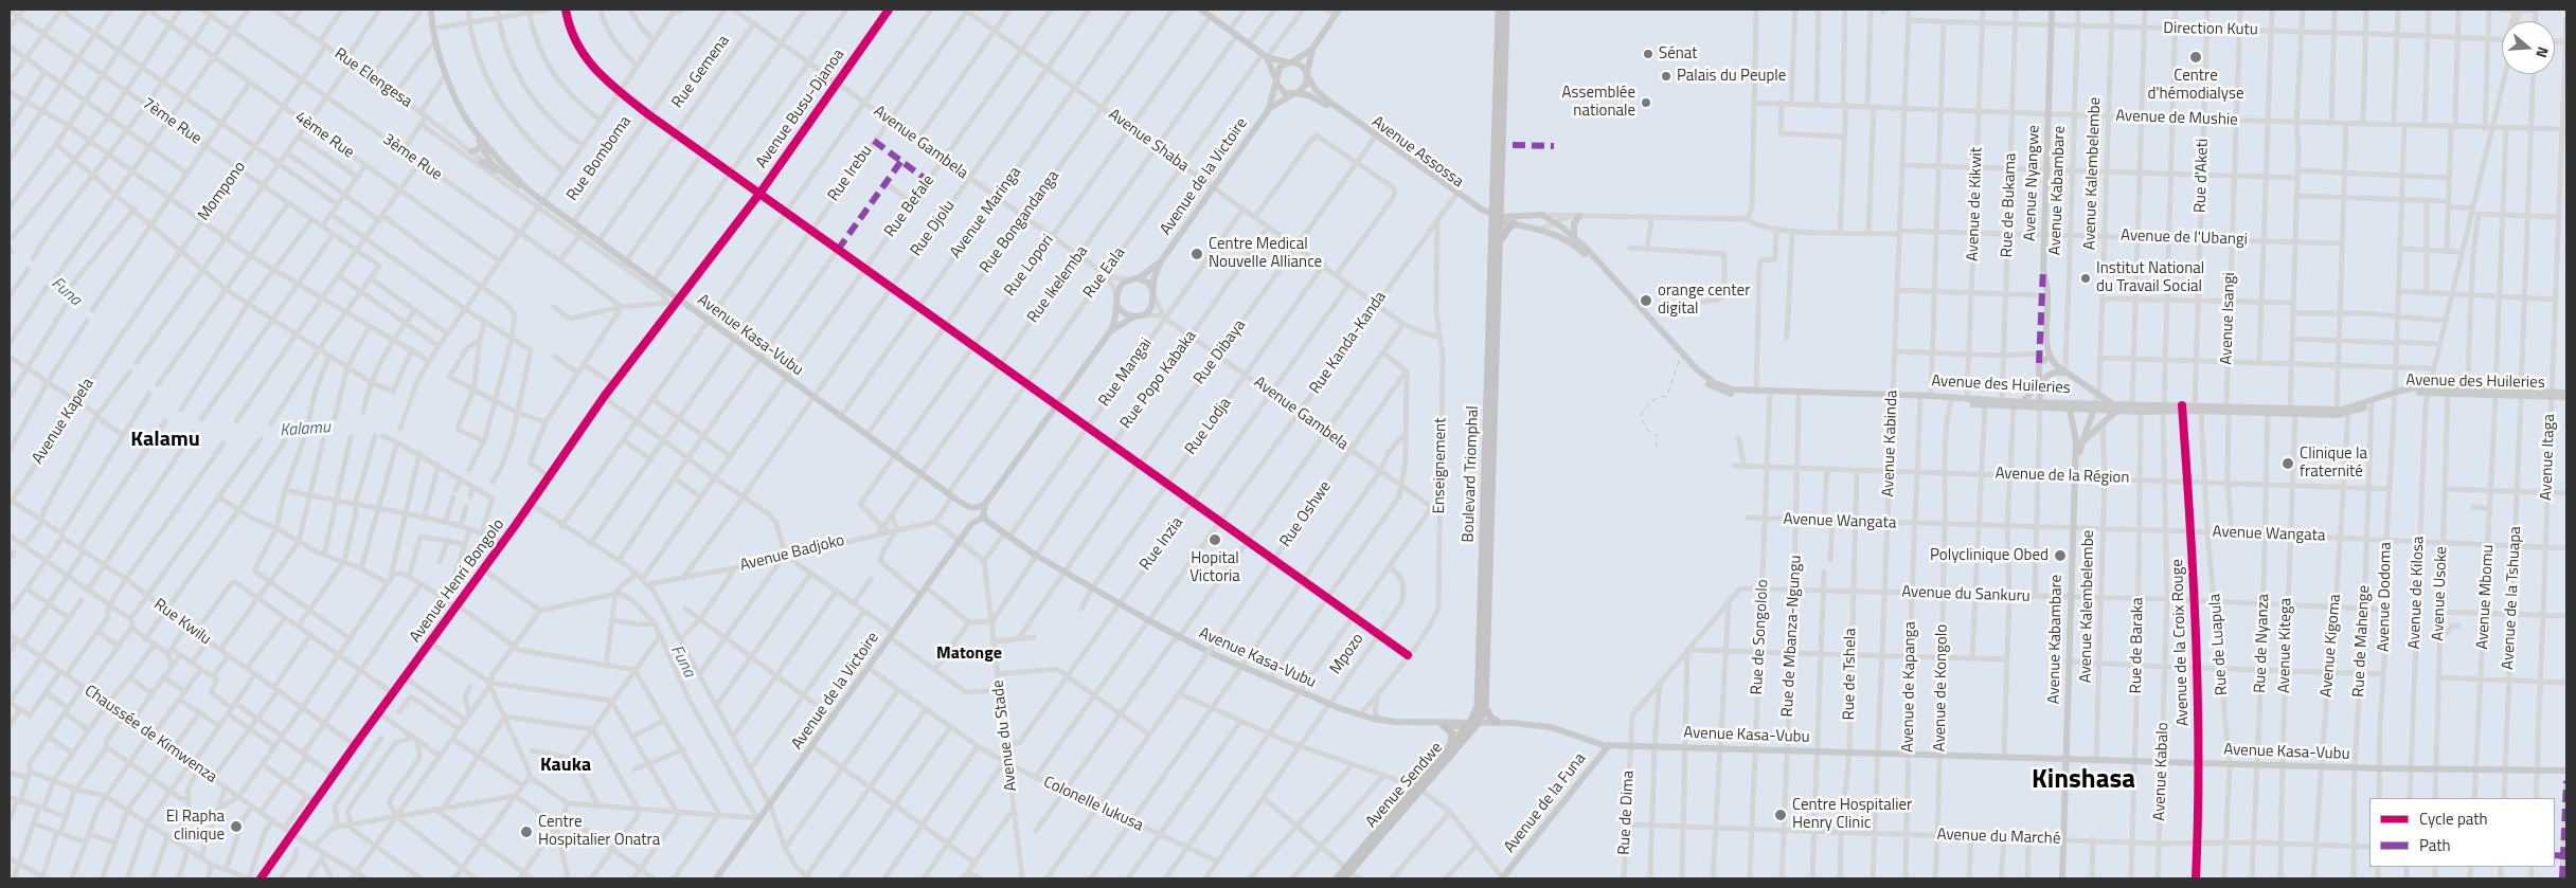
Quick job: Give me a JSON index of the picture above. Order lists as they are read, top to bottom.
{
  "streets": {
    "highway": ["Boulevard Triomphal", "Avenue Sendwe"],
    "main road": [
      "Avenue Assossa",
      "Avenue Kalembelembe",
      "Avenue de la Victoire",
      "Avenue Nyangwe",
      "Avenue Kabambare",
      "Avenue Kasa-Vubu",
      "Avenue des Huileries",
      "Avenue de la Funa"
    ],
    "street": [
      "Direction Kutu",
      "Rue Gemena",
      "Rue Elengesa",
      "Avenue Busu-Djanoa",
      "Avenue de Mushie",
      "7ème Rue",
      "4ème Rue",
      "Avenue Shaba",
      "Avenue Gambela",
      "3ème Rue",
      "Rue Bomboma",
      "Rue Irebu",
      "Rue d'Aketi",
      "Mompono",
      "Avenue de Kikwit",
      "Rue de Bukama",
      "Rue Befale",
      "Avenue Maringa",
      "Rue Bongandanga",
      "Rue Djolu",
      "Avenue de l'Ubangi",
      "Rue Lopori",
      "Rue Eala",
      "Rue Ikelemba",
      "Avenue Isangi",
      "Rue Kanda-Kanda",
      "Rue Dibaya",
      "Rue Mangai",
      "Rue Popo Kabaka",
      "Avenue Kapela",
      "Rue Lodja",
      "Avenue Kabinda",
      "Avenue Itaga",
      "Enseignement",
      "Avenue de la Région",
      "Rue Oshwe",
      "Avenue Wangata",
      "Rue Inzia",
      "Avenue Badjoko",
      "Avenue Henri Bongolo",
      "Avenue de Kilosa",
      "Avenue Usoke",
      "Avenue du Sankuru",
      "Avenue Dodoma",
      "Avenue Mbomu",
      "Avenue de la Tshuapa",
      "Rue Kwilu",
      "Rue de Mbanza-Ngungu",
      "Rue de Songololo",
      "Rue de Mahenge",
      "Avenue de la Croix Rouge",
      "Rue de Nyanza",
      "Rue de Luapula",
      "Rue de Baraka",
      "Avenue Kitega",
      "Avenue Kigoma",
      "Mpozo",
      "Rue de Tshela",
      "Avenue de Kapanga",
      "Avenue de Kongolo",
      "Chaussée de Kimwenza",
      "Avenue du Stade",
      "Avenue Kabalo",
      "Colonelle lukusa",
      "Rue de Dima",
      "Avenue du Marché"
    ]
  },
  "crossings": [
    ["Direction Kutu", "Avenue Kalembelembe"],
    ["Direction Kutu", "Rue d'Aketi"],
    ["Direction Kutu", "Avenue Nyangwe"],
    ["Direction Kutu", "Avenue Kabambare"],
    ["Direction Kutu", "Avenue de Kikwit"],
    ["Direction Kutu", "Rue de Bukama"],
    ["Direction Kutu", "Avenue Isangi"],
    ["Direction Kutu", "Avenue Kabinda"],
    ["Direction Kutu", "Avenue Kitega"],
    ["Direction Kutu", "Avenue Kabalo"],
    ["Rue Gemena", "Avenue Gambela"],
    ["Rue Gemena", "Avenue Kasa-Vubu"],
    ["Rue Elengesa", "Mompono"],
    ["Avenue Busu-Djanoa", "Avenue Gambela"],
    ["Avenue Busu-Djanoa", "Avenue Kasa-Vubu"],
    ["Avenue Busu-Djanoa", "Avenue Henri Bongolo"],
    ["Avenue de Mushie", "Avenue Kalembelembe"],
    ["Avenue de Mushie", "Rue d'Aketi"],
    ["Avenue de Mushie", "Avenue Nyangwe"],
    ["Avenue de Mushie", "Avenue Kabambare"],
    ["Avenue de Mushie", "Avenue de Kikwit"],
    ["Avenue de Mushie", "Rue de Bukama"],
    ["Avenue de Mushie", "Avenue Isangi"],
    ["Avenue de Mushie", "Avenue Kabinda"],
    ["Avenue de Mushie", "Avenue Itaga"],
    ["Avenue de Mushie", "Avenue de Kilosa"],
    ["Avenue de Mushie", "Avenue Dodoma"],
    ["Avenue de Mushie", "Avenue Mbomu"],
    ["Avenue de Mushie", "Avenue de la Tshuapa"],
    ["Avenue de Mushie", "Avenue Kitega"],
    ["Avenue de Mushie", "Avenue Kabalo"],
    ["7ème Rue", "Mompono"],
    ["4ème Rue", "Mompono"],
    ["Avenue Shaba", "Rue Irebu"],
    ["Avenue Shaba", "Avenue de la Victoire"],
    ["Avenue Shaba", "Rue Befale"],
    ["Avenue Shaba", "Avenue Maringa"],
    ["Avenue Shaba", "Rue Bongandanga"],
    ["Avenue Shaba", "Rue Djolu"],
    ["Avenue Shaba", "Rue Lopori"],
    ["Avenue Shaba", "Rue Eala"],
    ["Avenue Shaba", "Rue Ikelemba"],
    ["Avenue Shaba", "Rue Kanda-Kanda"],
    ["Avenue Shaba", "Rue Dibaya"],
    ["Avenue Shaba", "Rue Mangai"],
    ["Avenue Shaba", "Rue Popo Kabaka"],
    ["Avenue Shaba", "Rue Lodja"],
    ["Avenue Shaba", "Enseignement"],
    ["Avenue Shaba", "Rue Inzia"],
    ["Avenue Gambela", "Rue Irebu"],
    ["Avenue Gambela", "Rue Befale"],
    ["Avenue Gambela", "Avenue Maringa"],
    ["Avenue Gambela", "Rue Bongandanga"],
    ["Avenue Gambela", "Rue Djolu"],
    ["Avenue Gambela", "Rue Lopori"],
    ["Avenue Gambela", "Rue Eala"],
    ["Avenue Gambela", "Rue Ikelemba"],
    ["Avenue Gambela", "Rue Kanda-Kanda"],
    ["Avenue Gambela", "Rue Dibaya"],
    ["Avenue Gambela", "Rue Mangai"],
    ["Avenue Gambela", "Rue Popo Kabaka"],
    ["Avenue Gambela", "Rue Lodja"],
    ["Avenue Gambela", "Enseignement"],
    ["Avenue Gambela", "Rue Oshwe"],
    ["Avenue Gambela", "Rue Inzia"],
    ["Avenue Assossa", "Rue Kanda-Kanda"],
    ["Avenue Assossa", "Rue Dibaya"],
    ["Avenue Assossa", "Avenue des Huileries"],
    ["Avenue Assossa", "Boulevard Triomphal"],
    ["3ème Rue", "Mompono"],
    ["Rue Bomboma", "Avenue Kasa-Vubu"],
    ["Rue Irebu", "Avenue Kasa-Vubu"],
    ["Avenue Kalembelembe", "Avenue Kabambare"],
    ["Avenue Kalembelembe", "Avenue de l'Ubangi"],
    ["Avenue Kalembelembe", "Avenue Kasa-Vubu"],
    ["Avenue Kalembelembe", "Avenue des Huileries"],
    ["Avenue Kalembelembe", "Avenue de la Région"],
    ["Avenue Kalembelembe", "Avenue Wangata"],
    ["Avenue Kalembelembe", "Avenue du Sankuru"],
    ["Rue d'Aketi", "Avenue de l'Ubangi"],
    ["Rue d'Aketi", "Avenue des Huileries"],
    ["Avenue de la Victoire", "Avenue Kasa-Vubu"],
    ["Avenue de la Victoire", "Colonelle lukusa"],
    ["Avenue Nyangwe", "Avenue de l'Ubangi"],
    ["Avenue Kabambare", "Avenue de l'Ubangi"],
    ["Avenue Kabambare", "Avenue Kasa-Vubu"],
    ["Avenue Kabambare", "Avenue des Huileries"],
    ["Avenue Kabambare", "Avenue de la Région"],
    ["Avenue Kabambare", "Avenue Wangata"],
    ["Avenue Kabambare", "Avenue du Sankuru"],
    ["Avenue Kabambare", "Avenue du Marché"],
    ["Mompono", "Avenue Kapela"],
    ["Avenue de Kikwit", "Avenue de l'Ubangi"],
    ["Avenue de Kikwit", "Avenue des Huileries"],
    ["Rue de Bukama", "Avenue de l'Ubangi"],
    ["Rue de Bukama", "Avenue des Huileries"],
    ["Rue Befale", "Avenue Kasa-Vubu"],
    ["Avenue Maringa", "Avenue Kasa-Vubu"],
    ["Rue Bongandanga", "Avenue Kasa-Vubu"],
    ["Rue Djolu", "Avenue Kasa-Vubu"],
    ["Rue Djolu", "Avenue Badjoko"],
    ["Avenue de l'Ubangi", "Avenue Isangi"],
    ["Avenue de l'Ubangi", "Avenue Kabinda"],
    ["Avenue de l'Ubangi", "Avenue Kitega"],
    ["Avenue de l'Ubangi", "Avenue Kabalo"],
    ["Rue Lopori", "Rue Ikelemba"],
    ["Rue Lopori", "Avenue Kasa-Vubu"],
    ["Rue Eala", "Avenue Kasa-Vubu"],
    ["Rue Eala", "Avenue Badjoko"],
    ["Rue Ikelemba", "Avenue Kasa-Vubu"],
    ["Rue Ikelemba", "Avenue Badjoko"],
    ["Avenue Isangi", "Avenue des Huileries"],
    ["Avenue Isangi", "Avenue de la Région"],
    ["Avenue Isangi", "Avenue Wangata"],
    ["Avenue Kasa-Vubu", "Rue Kanda-Kanda"],
    ["Avenue Kasa-Vubu", "Rue Dibaya"],
    ["Avenue Kasa-Vubu", "Rue Mangai"],
    ["Avenue Kasa-Vubu", "Rue Popo Kabaka"],
    ["Avenue Kasa-Vubu", "Rue Lodja"],
    ["Avenue Kasa-Vubu", "Avenue Kabinda"],
    ["Avenue Kasa-Vubu", "Avenue Itaga"],
    ["Avenue Kasa-Vubu", "Enseignement"],
    ["Avenue Kasa-Vubu", "Boulevard Triomphal"],
    ["Avenue Kasa-Vubu", "Rue Oshwe"],
    ["Avenue Kasa-Vubu", "Rue Inzia"],
    ["Avenue Kasa-Vubu", "Avenue Henri Bongolo"],
    ["Avenue Kasa-Vubu", "Avenue de Kilosa"],
    ["Avenue Kasa-Vubu", "Avenue Usoke"],
    ["Avenue Kasa-Vubu", "Avenue du Sankuru"],
    ["Avenue Kasa-Vubu", "Avenue Dodoma"],
    ["Avenue Kasa-Vubu", "Avenue Mbomu"],
    ["Avenue Kasa-Vubu", "Avenue de la Tshuapa"],
    ["Avenue Kasa-Vubu", "Rue de Mbanza-Ngungu"],
    ["Avenue Kasa-Vubu", "Rue de Songololo"],
    ["Avenue Kasa-Vubu", "Rue de Mahenge"],
    ["Avenue Kasa-Vubu", "Avenue de la Croix Rouge"],
    ["Avenue Kasa-Vubu", "Rue de Nyanza"],
    ["Avenue Kasa-Vubu", "Rue de Luapula"],
    ["Avenue Kasa-Vubu", "Rue de Baraka"],
    ["Avenue Kasa-Vubu", "Avenue Kitega"],
    ["Avenue Kasa-Vubu", "Avenue Kigoma"],
    ["Avenue Kasa-Vubu", "Mpozo"],
    ["Avenue Kasa-Vubu", "Rue de Tshela"],
    ["Avenue Kasa-Vubu", "Avenue de Kapanga"],
    ["Avenue Kasa-Vubu", "Avenue de Kongolo"],
    ["Avenue Kasa-Vubu", "Avenue Kabalo"],
    ["Avenue Kasa-Vubu", "Avenue Sendwe"],
    ["Avenue Kasa-Vubu", "Avenue de la Funa"],
    ["Avenue Kasa-Vubu", "Rue de Dima"],
    ["Rue Kanda-Kanda", "Enseignement"],
    ["Rue Kanda-Kanda", "Colonelle lukusa"],
    ["Rue Mangai", "Avenue du Stade"],
    ["Rue Popo Kabaka", "Avenue du Stade"],
    ["Avenue des Huileries", "Avenue Kabinda"],
    ["Avenue des Huileries", "Avenue Itaga"],
    ["Avenue des Huileries", "Boulevard Triomphal"],
    ["Avenue des Huileries", "Avenue de Kilosa"],
    ["Avenue des Huileries", "Avenue Usoke"],
    ["Avenue des Huileries", "Avenue Dodoma"],
    ["Avenue des Huileries", "Avenue Mbomu"],
    ["Avenue des Huileries", "Avenue de la Tshuapa"],
    ["Avenue des Huileries", "Rue de Mbanza-Ngungu"],
    ["Avenue des Huileries", "Rue de Songololo"],
    ["Avenue des Huileries", "Rue de Mahenge"],
    ["Avenue des Huileries", "Avenue de la Croix Rouge"],
    ["Avenue des Huileries", "Rue de Nyanza"],
    ["Avenue des Huileries", "Rue de Luapula"],
    ["Avenue des Huileries", "Rue de Baraka"],
    ["Avenue des Huileries", "Avenue Kitega"],
    ["Avenue des Huileries", "Avenue Kigoma"],
    ["Avenue des Huileries", "Avenue de Kapanga"],
    ["Avenue des Huileries", "Avenue de Kongolo"],
    ["Avenue des Huileries", "Avenue Kabalo"],
    ["Avenue Kapela", "Rue Kwilu"],
    ["Avenue Kabinda", "Avenue de la Région"],
    ["Avenue Kabinda", "Avenue Wangata"],
    ["Avenue Kabinda", "Avenue du Sankuru"],
    ["Avenue Kabinda", "Avenue du Marché"],
    ["Avenue Itaga", "Avenue Wangata"],
    ["Boulevard Triomphal", "Avenue Sendwe"],
    ["Avenue de la Région", "Avenue Dodoma"],
    ["Avenue de la Région", "Rue de Mbanza-Ngungu"],
    ["Avenue de la Région", "Rue de Songololo"],
    ["Avenue de la Région", "Rue de Mahenge"],
    ["Avenue de la Région", "Avenue de la Croix Rouge"],
    ["Avenue de la Région", "Rue de Nyanza"],
    ["Avenue de la Région", "Rue de Luapula"],
    ["Avenue de la Région", "Rue de Baraka"],
    ["Avenue de la Région", "Avenue Kitega"],
    ["Avenue de la Région", "Avenue Kigoma"],
    ["Avenue de la Région", "Rue de Tshela"],
    ["Avenue de la Région", "Avenue de Kapanga"],
    ["Avenue de la Région", "Avenue de Kongolo"],
    ["Avenue de la Région", "Avenue Kabalo"],
    ["Rue Oshwe", "Colonelle lukusa"],
    ["Avenue Wangata", "Avenue de Kilosa"],
    ["Avenue Wangata", "Avenue Usoke"],
    ["Avenue Wangata", "Avenue Dodoma"],
    ["Avenue Wangata", "Avenue Mbomu"],
    ["Avenue Wangata", "Avenue de la Tshuapa"],
    ["Avenue Wangata", "Rue de Mbanza-Ngungu"],
    ["Avenue Wangata", "Rue de Songololo"],
    ["Avenue Wangata", "Rue de Mahenge"],
    ["Avenue Wangata", "Avenue de la Croix Rouge"],
    ["Avenue Wangata", "Rue de Nyanza"],
    ["Avenue Wangata", "Rue de Luapula"],
    ["Avenue Wangata", "Rue de Baraka"],
    ["Avenue Wangata", "Avenue Kitega"],
    ["Avenue Wangata", "Avenue Kigoma"],
    ["Avenue Wangata", "Rue de Tshela"],
    ["Avenue Wangata", "Avenue de Kapanga"],
    ["Avenue Wangata", "Avenue de Kongolo"],
    ["Avenue Wangata", "Avenue Kabalo"],
    ["Rue Inzia", "Avenue du Stade"],
    ["Avenue Henri Bongolo", "Rue Kwilu"],
    ["Avenue Henri Bongolo", "Chaussée de Kimwenza"],
    ["Avenue du Sankuru", "Avenue Dodoma"],
    ["Avenue du Sankuru", "Rue de Mbanza-Ngungu"],
    ["Avenue du Sankuru", "Rue de Songololo"],
    ["Avenue du Sankuru", "Rue de Mahenge"],
    ["Avenue du Sankuru", "Avenue de la Croix Rouge"],
    ["Avenue du Sankuru", "Rue de Nyanza"],
    ["Avenue du Sankuru", "Rue de Luapula"],
    ["Avenue du Sankuru", "Rue de Baraka"],
    ["Avenue du Sankuru", "Avenue Kitega"],
    ["Avenue du Sankuru", "Avenue Kigoma"],
    ["Avenue du Sankuru", "Rue de Tshela"],
    ["Avenue du Sankuru", "Avenue de Kapanga"],
    ["Avenue du Sankuru", "Avenue de Kongolo"],
    ["Avenue du Sankuru", "Avenue Kabalo"],
    ["Avenue du Sankuru", "Rue de Dima"],
    ["Rue de Mbanza-Ngungu", "Avenue du Marché"],
    ["Rue de Songololo", "Avenue du Marché"],
    ["Rue de Mahenge", "Avenue du Marché"],
    ["Avenue de la Croix Rouge", "Avenue du Marché"],
    ["Rue de Nyanza", "Avenue du Marché"],
    ["Rue de Luapula", "Avenue du Marché"],
    ["Rue de Baraka", "Avenue du Marché"],
    ["Avenue Kitega", "Avenue du Marché"],
    ["Avenue Kigoma", "Avenue du Marché"],
    ["Mpozo", "Colonelle lukusa"],
    ["Rue de Tshela", "Avenue du Marché"],
    ["Avenue de Kapanga", "Avenue du Marché"],
    ["Avenue de Kongolo", "Avenue du Marché"],
    ["Avenue du Stade", "Colonelle lukusa"],
    ["Avenue Kabalo", "Avenue du Marché"],
    ["Rue de Dima", "Avenue du Marché"]
  ],
  "districts": [
    "Kalamu",
    "Matonge",
    "Kauka",
    "Kinshasa"
  ],
  "water": ["Funa", "Kalamu"],
  "places": [
    "Sénat",
    "Centre d'hémodialyse",
    "Palais du Peuple",
    "Assemblée nationale",
    "Centre Medical Nouvelle Alliance",
    "Institut National du Travail Social",
    "orange center digital",
    "Clinique la fraternité",
    "Hopital Victoria",
    "Polyclinique Obed",
    "Centre Hospitalier Henry Clinic",
    "El Rapha clinique",
    "Centre Hospitalier Onatra"
  ],
  "legend": ["Cycle path", "Path"],
  "north": "right"
}
